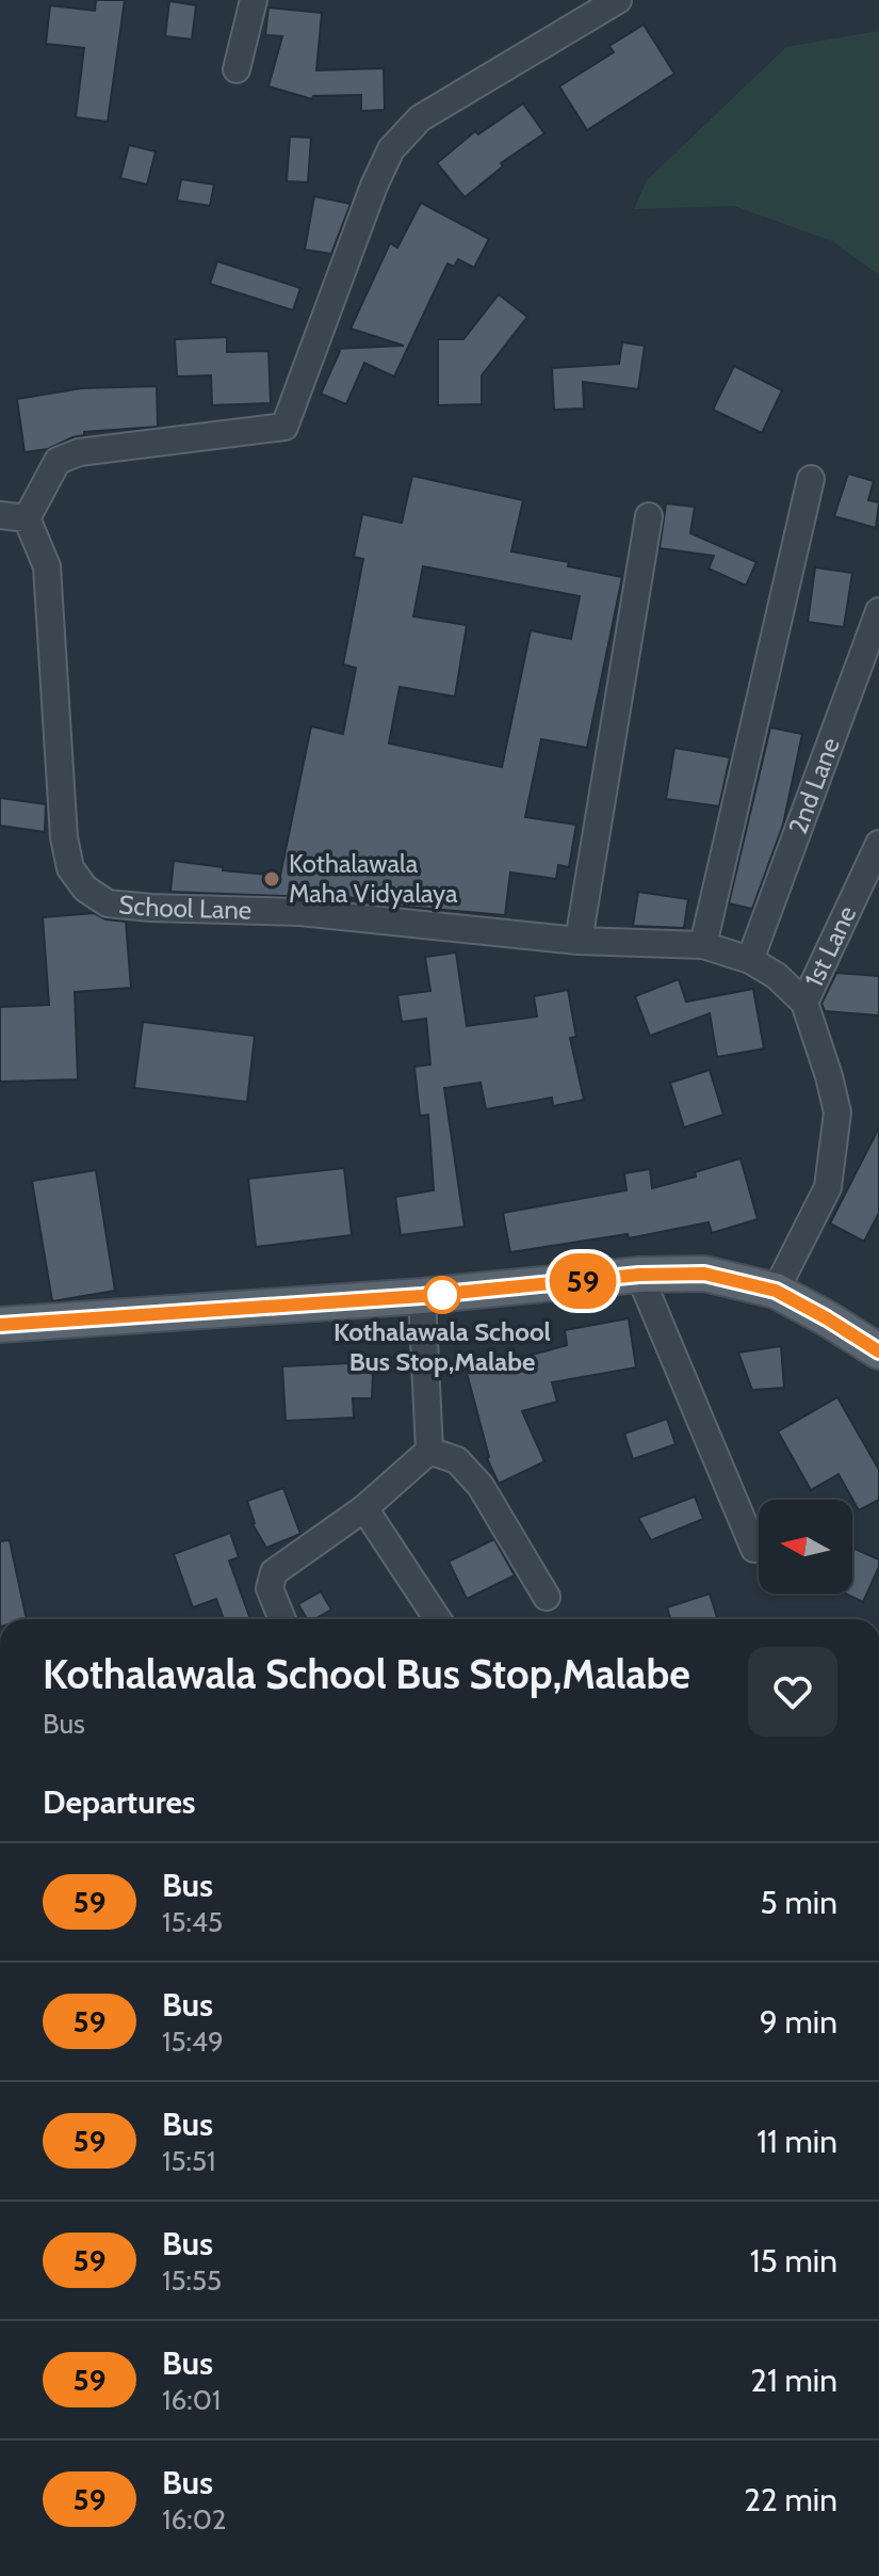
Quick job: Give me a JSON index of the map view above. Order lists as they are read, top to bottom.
{
  "streets": {
    "street": ["2nd Lane", "School Lane", "1st Lane"]
  },
  "crossings": [
    ["2nd Lane", "School Lane"],
    ["School Lane", "1st Lane"]
  ],
  "places": ["Kothalawala Maha Vidyalaya", "Kothalawala School Bus Stop,Malabe"],
  "lines": ["bus line 59"],
  "north": "left",
  "page": {
    "on_map": "59",
    "heading": [
      ["Kothalawala School Bus Stop,Malabe", "Bus"],
      "Departures"
    ],
    "list": [
      {
        "mark": "59",
        "name": "Bus",
        "note": "15:45",
        "value": "5 min"
      },
      {
        "mark": "59",
        "name": "Bus",
        "note": "15:49",
        "value": "9 min"
      },
      {
        "mark": "59",
        "name": "Bus",
        "note": "15:51",
        "value": "11 min"
      },
      {
        "mark": "59",
        "name": "Bus",
        "note": "15:55",
        "value": "15 min"
      },
      {
        "mark": "59",
        "name": "Bus",
        "note": "16:01",
        "value": "21 min"
      },
      {
        "mark": "59",
        "name": "Bus",
        "note": "16:02",
        "value": "22 min"
      }
    ]
  }
}
